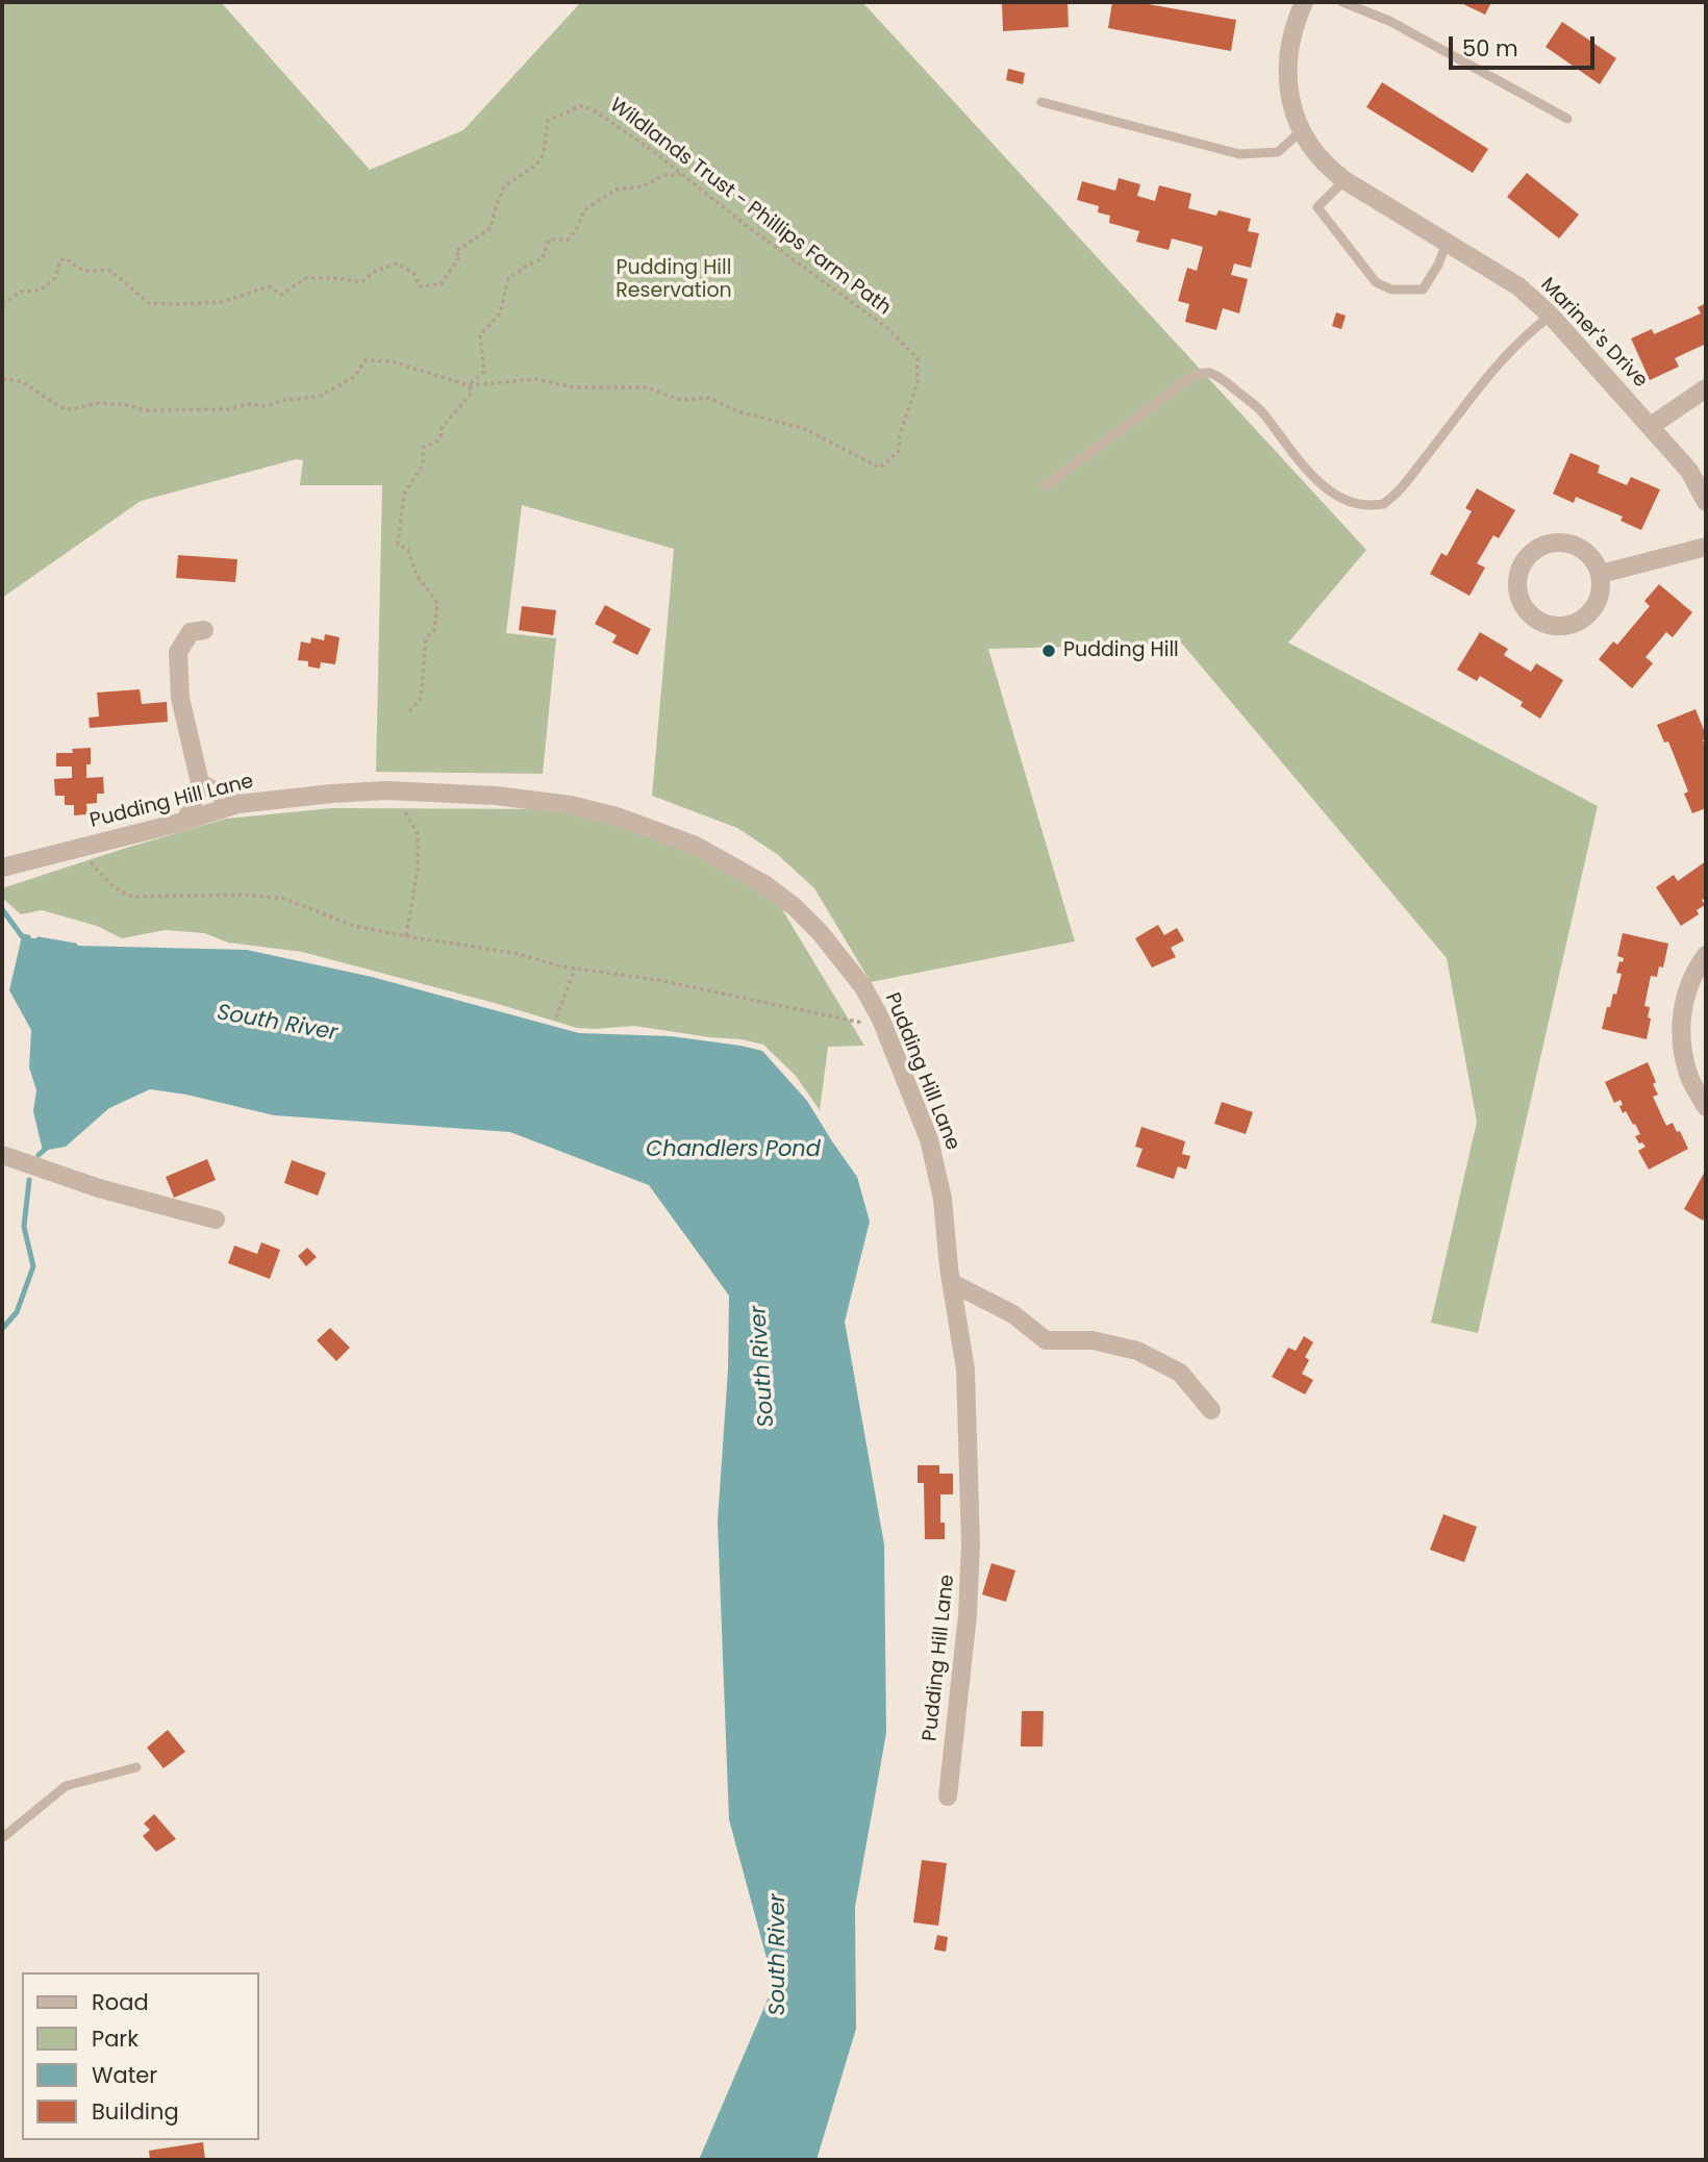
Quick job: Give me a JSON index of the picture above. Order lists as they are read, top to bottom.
{
  "streets": {
    "street": ["Mariner's Drive", "Pudding Hill Lane"],
    "path": ["Wildlands Trust - Phillips Farm Path"]
  },
  "water": ["South River", "Chandlers Pond"],
  "parks": ["Pudding Hill Reservation"],
  "places": ["Pudding Hill"],
  "legend": [
    "Road",
    "Park",
    "Water",
    "Building"
  ],
  "scale_bar": "50 m"
}
